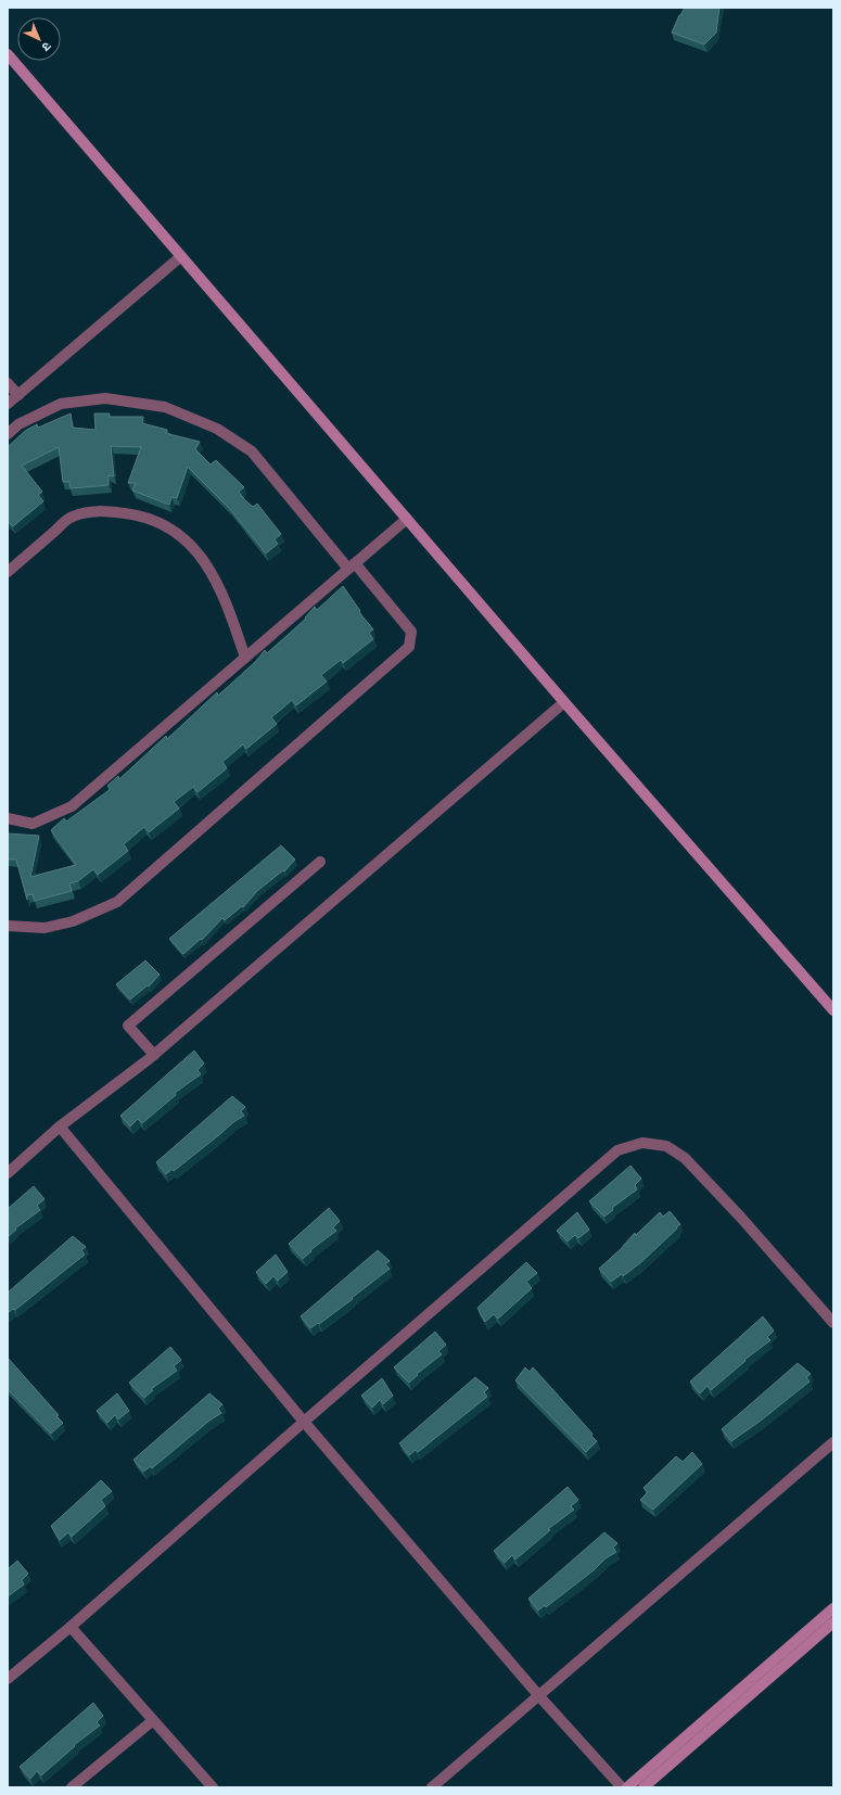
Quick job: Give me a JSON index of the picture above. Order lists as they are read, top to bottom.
{
  "north": "bottom right"
}
